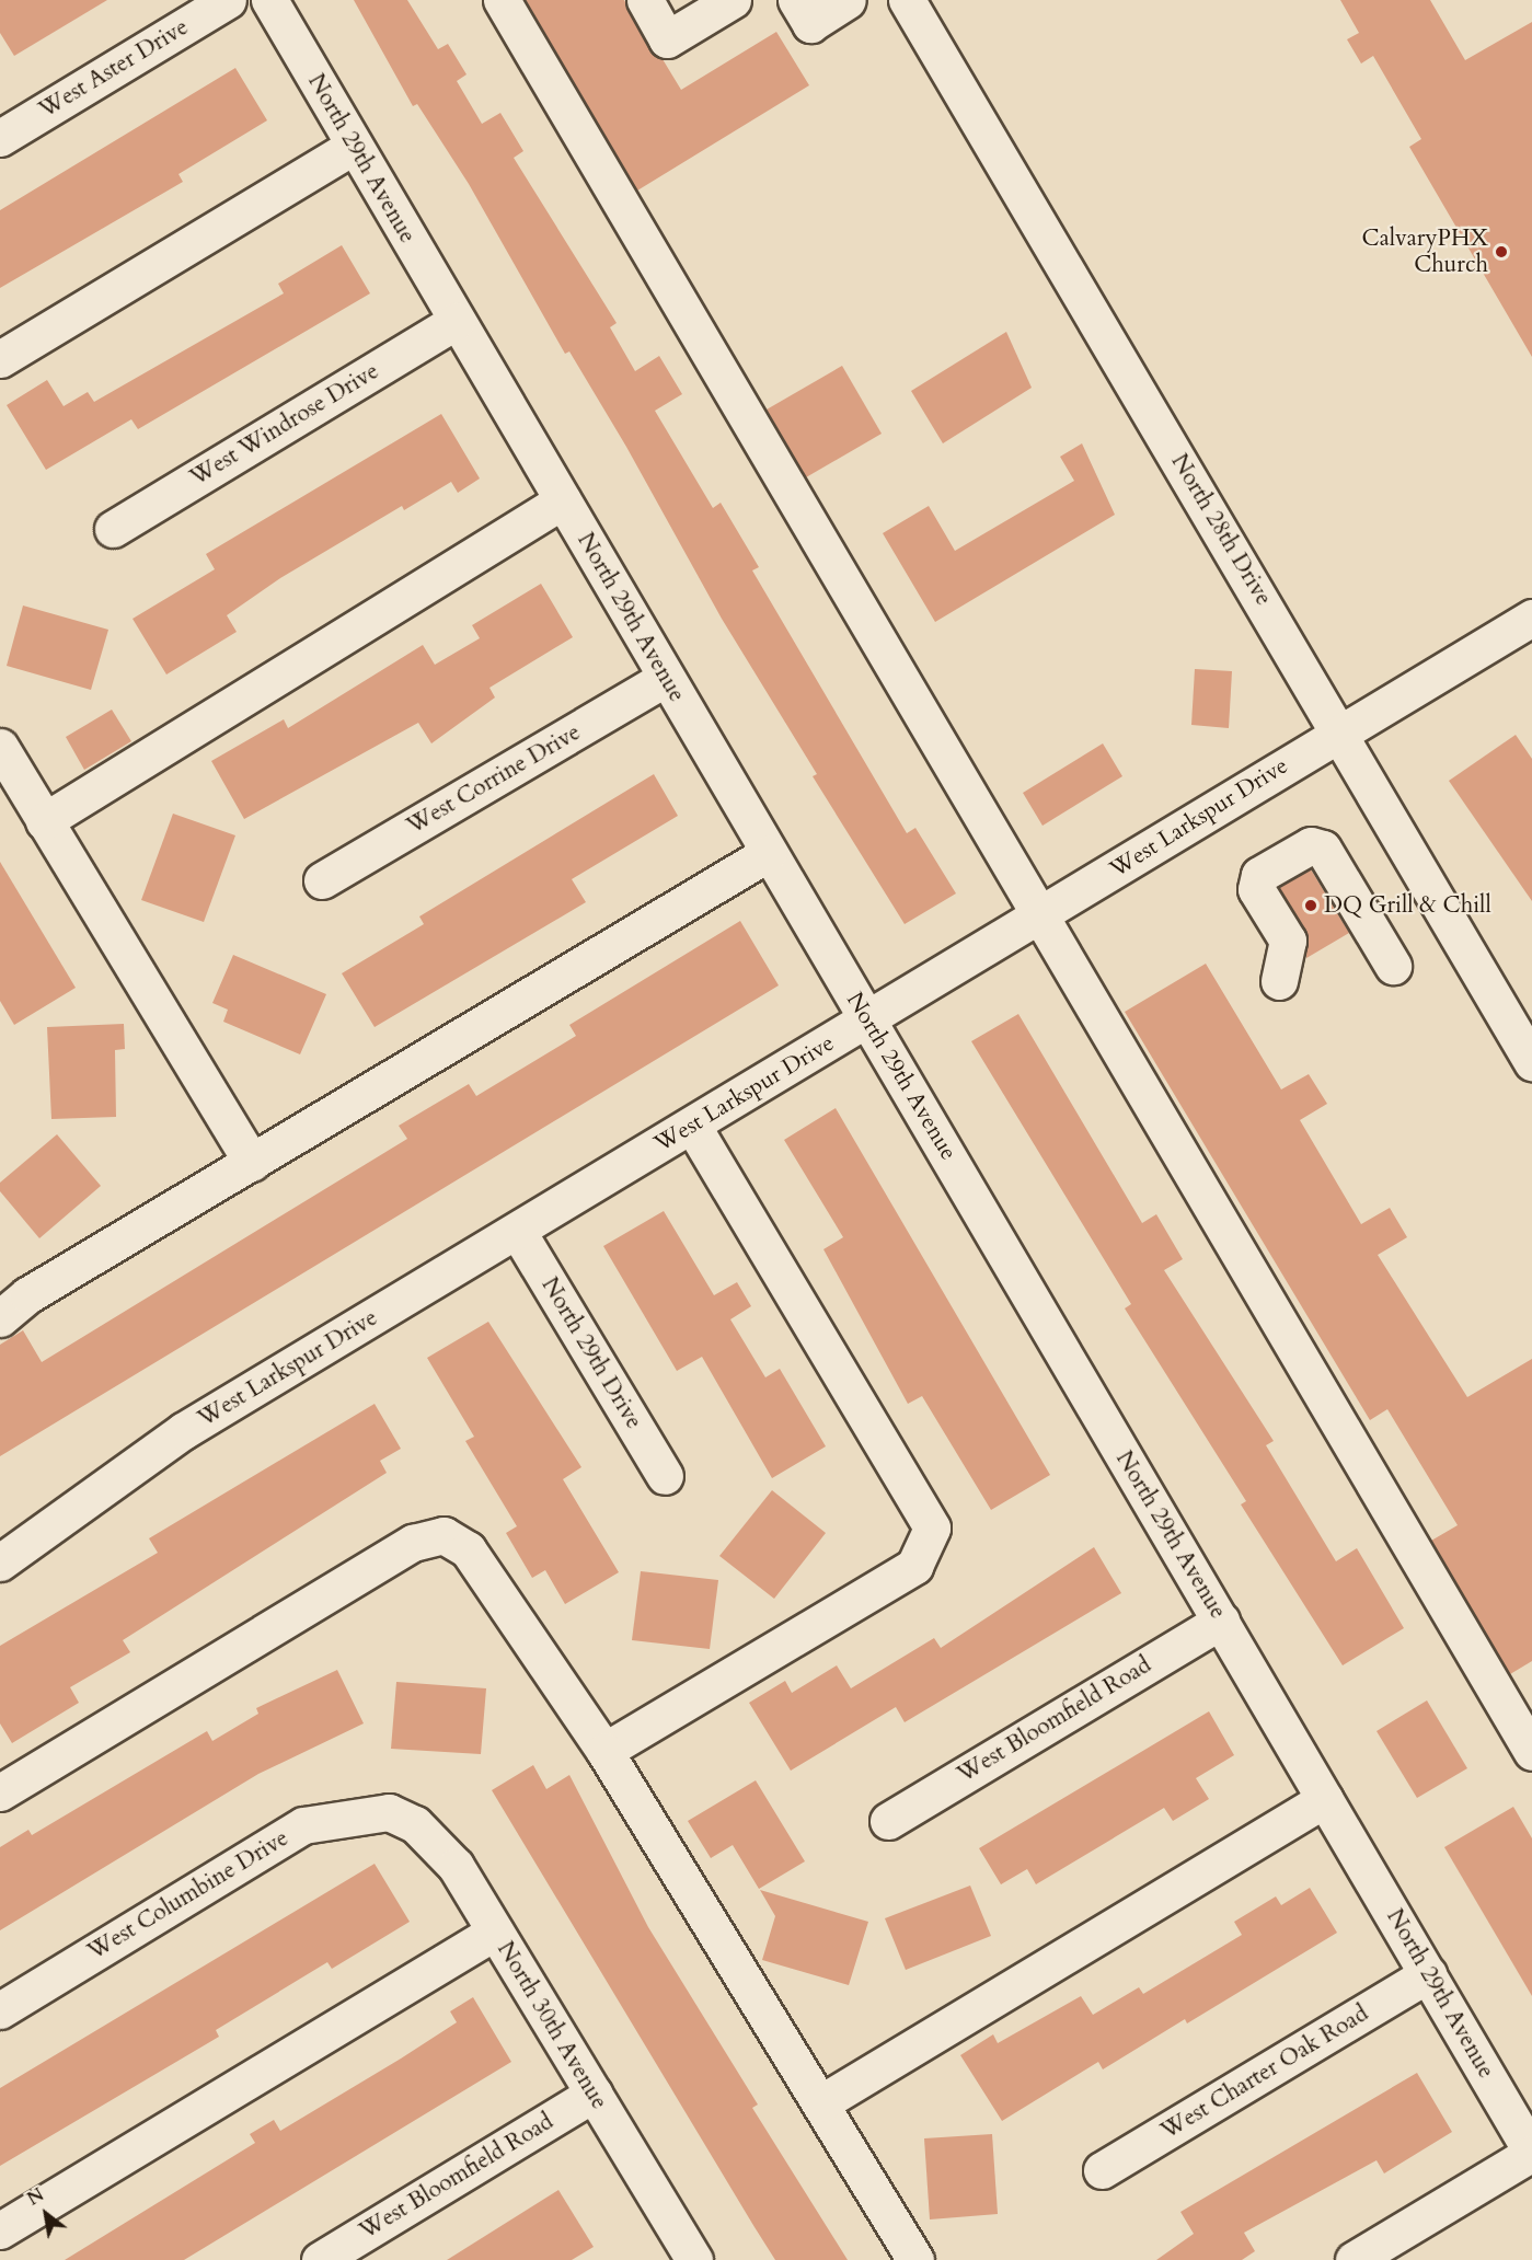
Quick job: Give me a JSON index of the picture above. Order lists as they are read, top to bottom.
{
  "streets": {
    "street": [
      "West Aster Drive",
      "North 29th Avenue",
      "West Windrose Drive",
      "North 28th Drive",
      "West Corrine Drive",
      "West Larkspur Drive",
      "North 29th Drive",
      "West Bloomfield Road",
      "West Columbine Drive",
      "North 30th Avenue",
      "West Charter Oak Road"
    ]
  },
  "crossings": [
    ["North 29th Avenue", "West Windrose Drive"],
    ["North 29th Avenue", "West Corrine Drive"],
    ["North 29th Avenue", "West Larkspur Drive"],
    ["North 29th Avenue", "West Bloomfield Road"],
    ["North 29th Avenue", "West Charter Oak Road"],
    ["North 28th Drive", "West Larkspur Drive"],
    ["West Larkspur Drive", "North 29th Drive"],
    ["West Bloomfield Road", "North 30th Avenue"],
    ["West Columbine Drive", "North 30th Avenue"]
  ],
  "places": ["CalvaryPHX Church", "DQ Grill & Chill"],
  "north": "top left"
}
